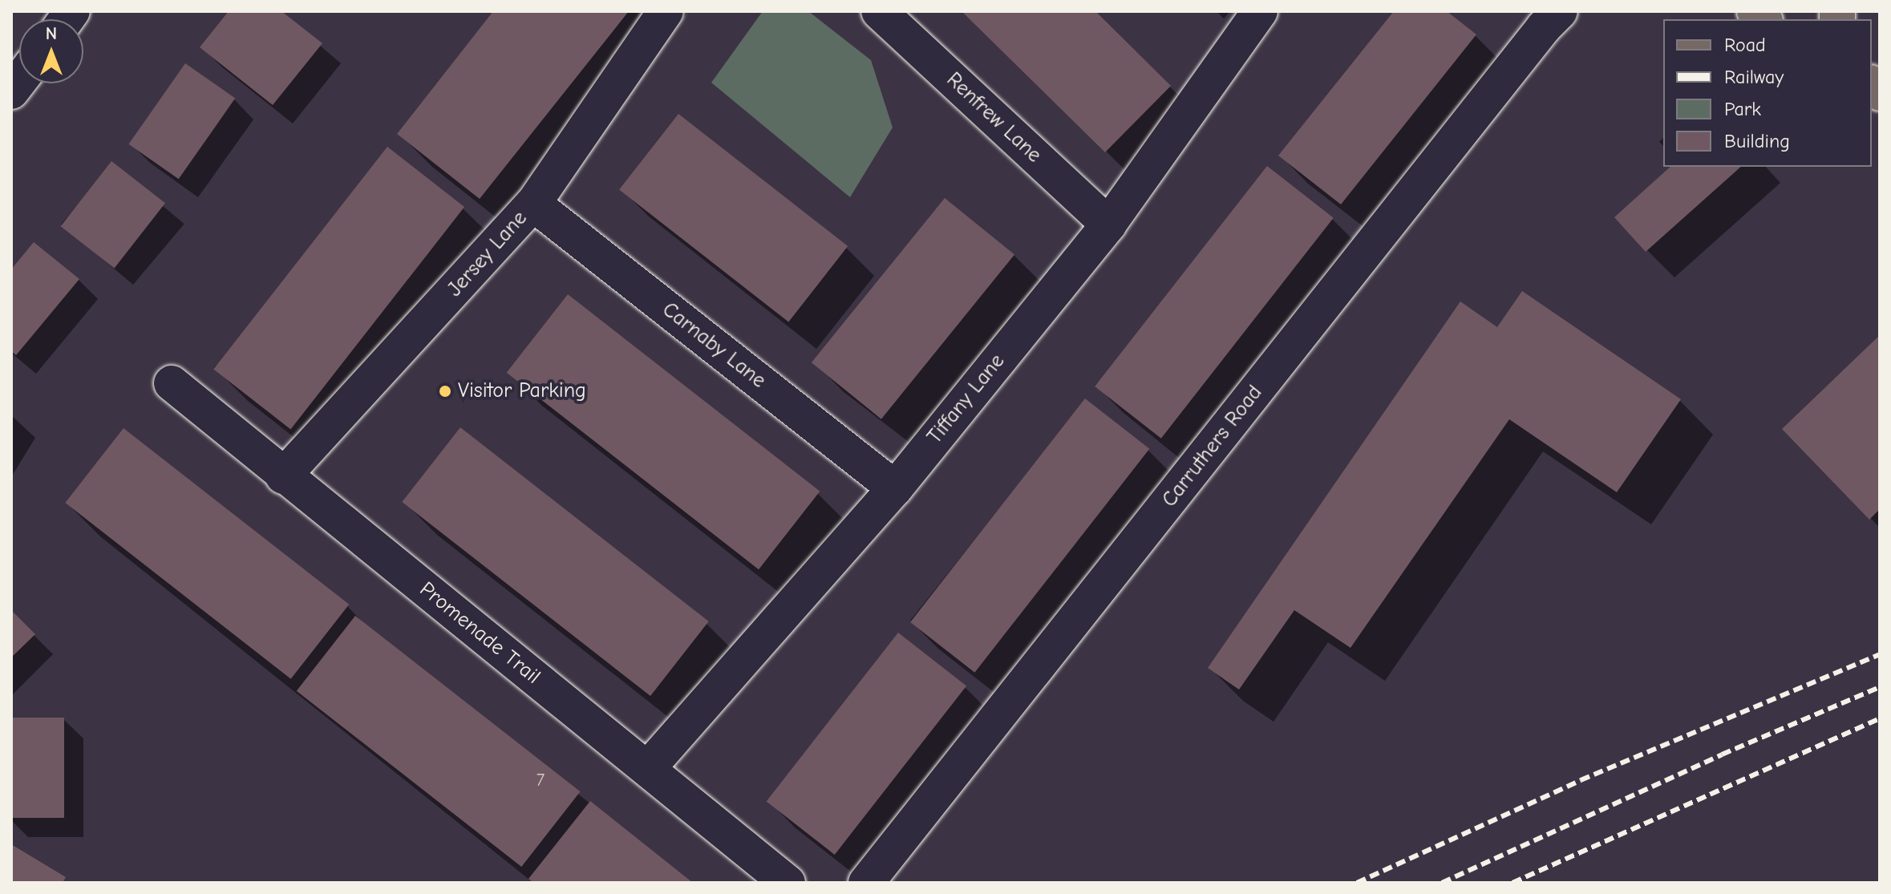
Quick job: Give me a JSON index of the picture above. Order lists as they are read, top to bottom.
{
  "streets": {
    "street": [
      "Renfrew Lane",
      "Jersey Lane",
      "Carnaby Lane",
      "Tiffany Lane",
      "Carruthers Road",
      "Promenade Trail"
    ]
  },
  "crossings": [
    ["Renfrew Lane", "Tiffany Lane"],
    ["Jersey Lane", "Carnaby Lane"],
    ["Jersey Lane", "Promenade Trail"],
    ["Carnaby Lane", "Tiffany Lane"],
    ["Tiffany Lane", "Promenade Trail"]
  ],
  "places": ["Visitor Parking"],
  "house_numbers": ["7"],
  "legend": [
    "Road",
    "Railway",
    "Park",
    "Building"
  ],
  "north": "top"
}
